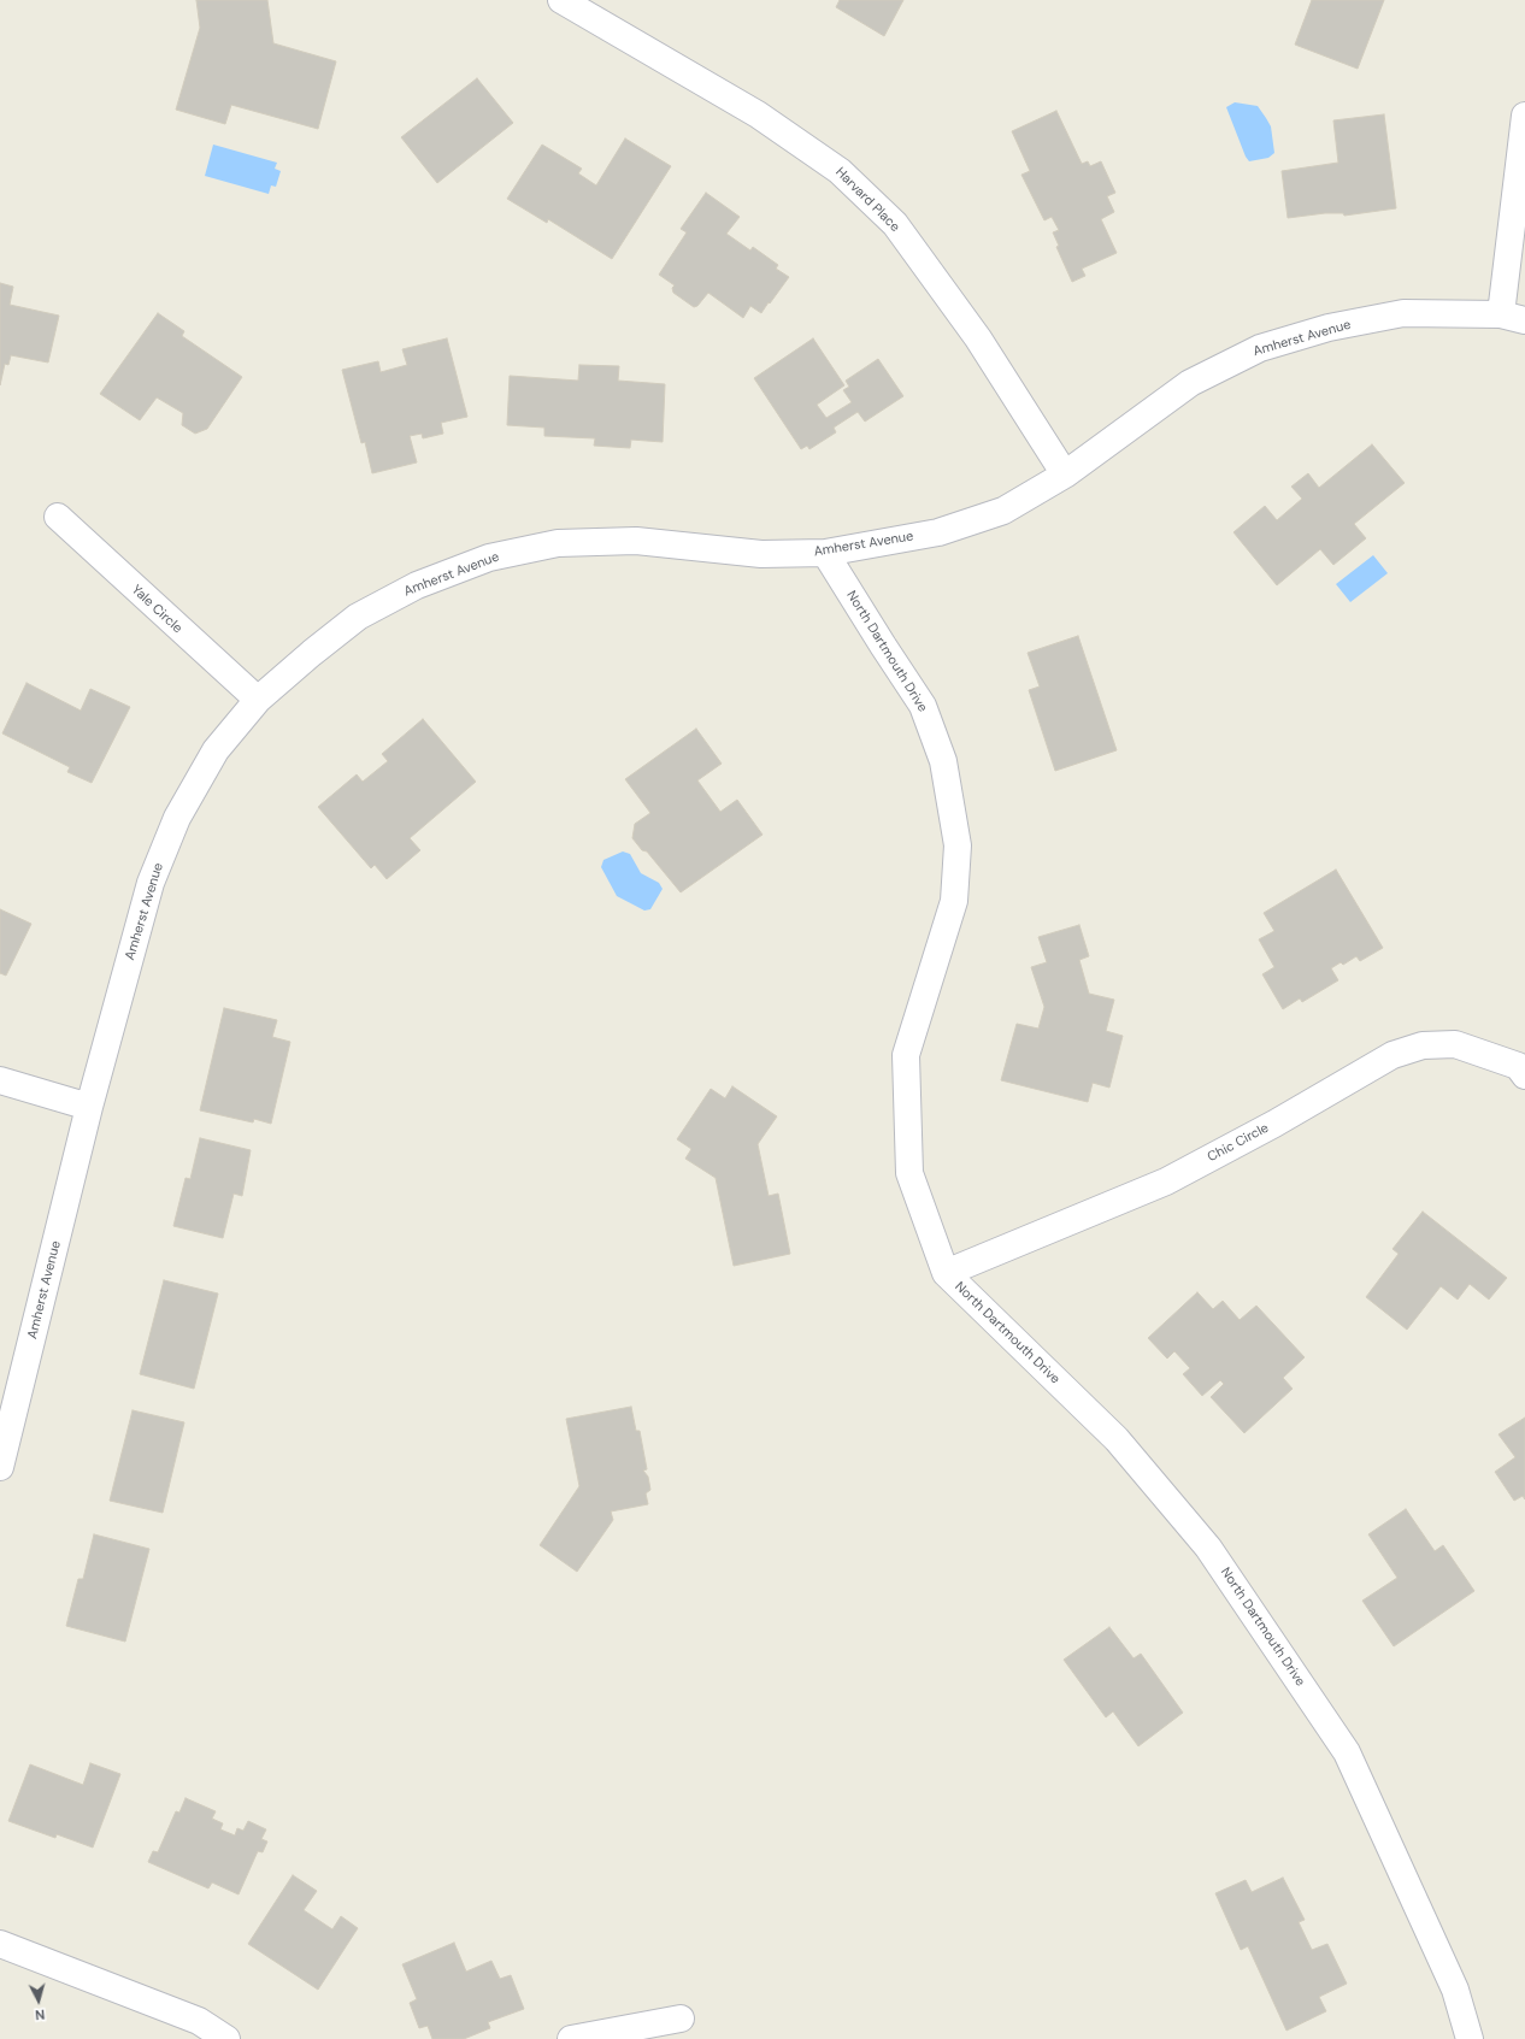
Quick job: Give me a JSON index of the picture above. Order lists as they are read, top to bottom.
{
  "streets": {
    "street": [
      "Harvard Place",
      "Amherst Avenue",
      "Yale Circle",
      "North Dartmouth Drive",
      "Chic Circle"
    ]
  },
  "crossings": [
    ["Harvard Place", "Amherst Avenue"],
    ["Amherst Avenue", "Yale Circle"],
    ["Amherst Avenue", "North Dartmouth Drive"],
    ["North Dartmouth Drive", "Chic Circle"]
  ],
  "north": "bottom"
}
